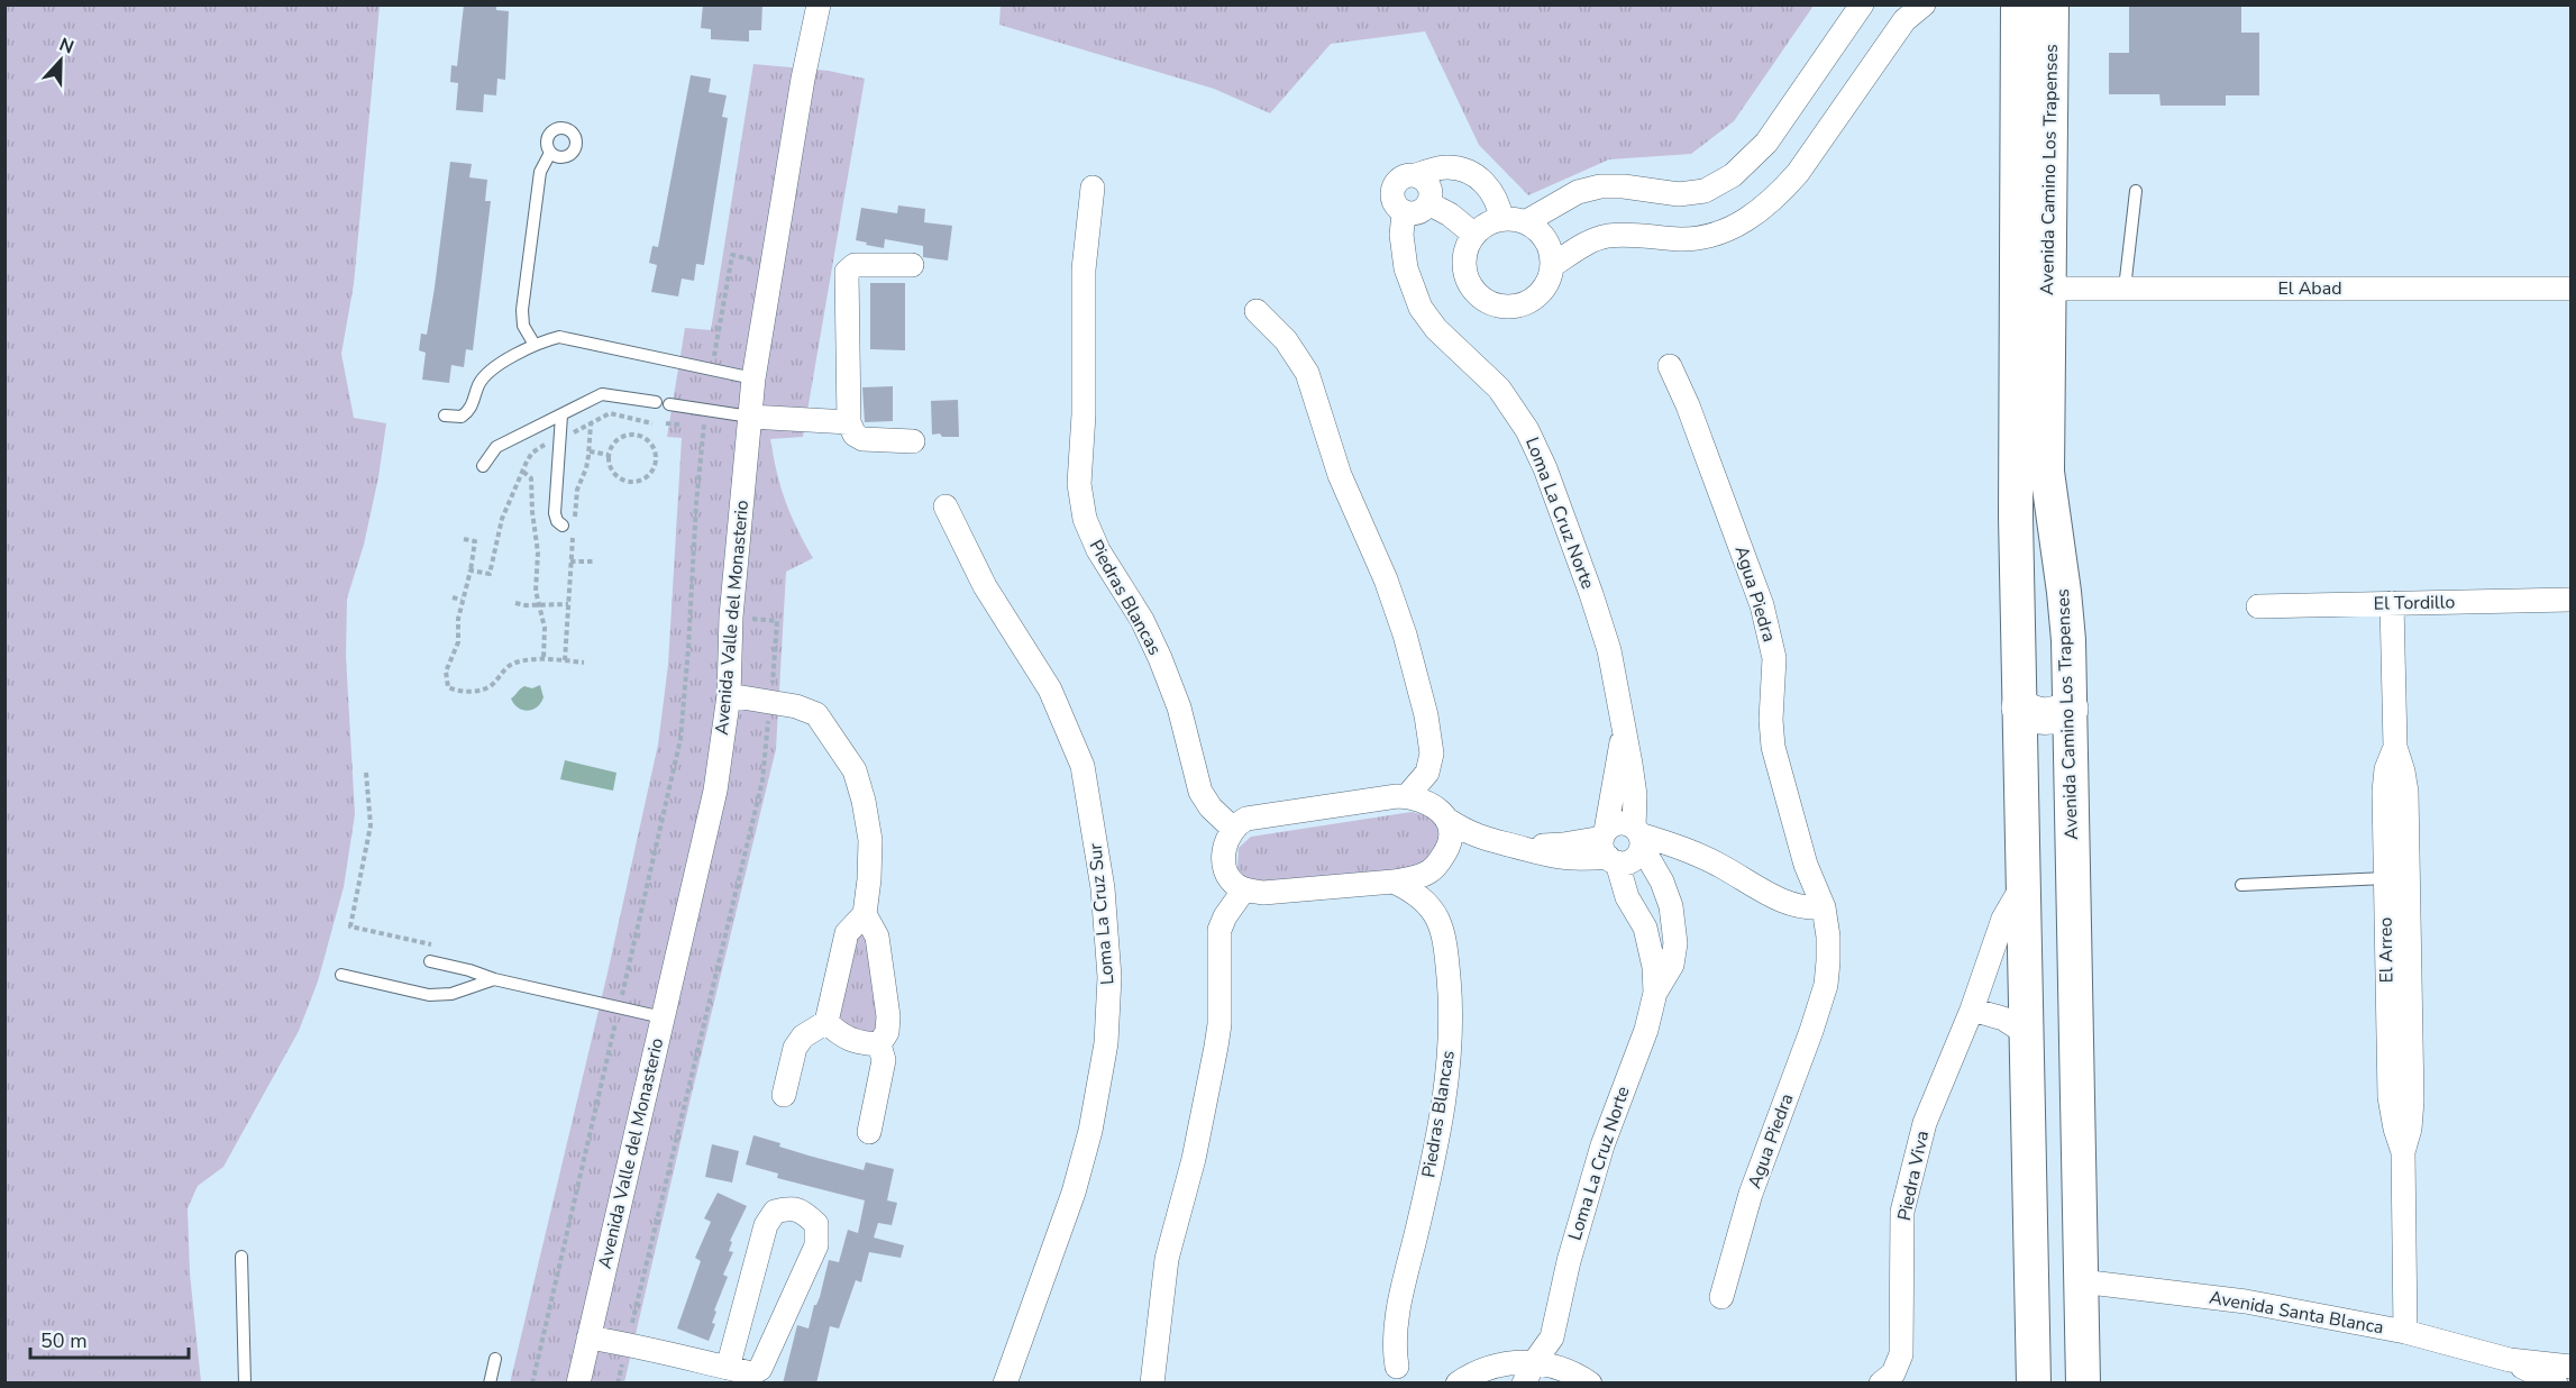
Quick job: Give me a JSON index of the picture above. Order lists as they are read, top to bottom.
{
  "streets": {
    "main road": ["Avenida Camino Los Trapenses"],
    "street": [
      "El Abad",
      "Loma La Cruz Norte",
      "Agua Piedra",
      "Piedras Blancas",
      "El Tordillo",
      "Avenida Valle del Monasterio",
      "Loma La Cruz Sur",
      "El Arreo",
      "Piedra Viva",
      "Avenida Santa Blanca"
    ]
  },
  "crossings": [
    ["Avenida Camino Los Trapenses", "El Abad"],
    ["Avenida Camino Los Trapenses", "Piedra Viva"],
    ["Avenida Camino Los Trapenses", "Avenida Santa Blanca"],
    ["El Tordillo", "El Arreo"],
    ["El Arreo", "Avenida Santa Blanca"]
  ],
  "scale_bar": "50 m",
  "north": "top"
}
